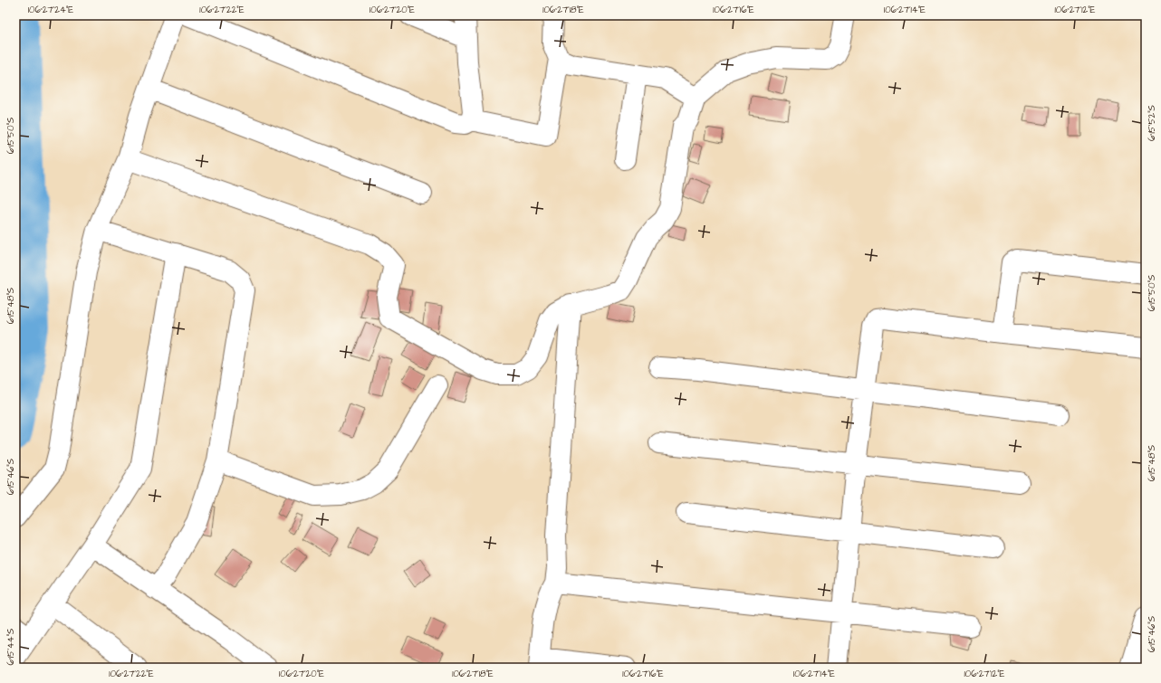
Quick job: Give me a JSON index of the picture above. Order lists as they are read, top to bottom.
{
  "coordinates": [
    "106°27'24\"E",
    "106°27'22\"E",
    "106°27'20\"E",
    "106°27'18\"E",
    "106°27'16\"E",
    "106°27'14\"E",
    "106°27'12\"E",
    "6°15'52\"S",
    "6°15'50\"S",
    "6°15'48\"S",
    "6°15'46\"S",
    "6°15'44\"S"
  ]
}
